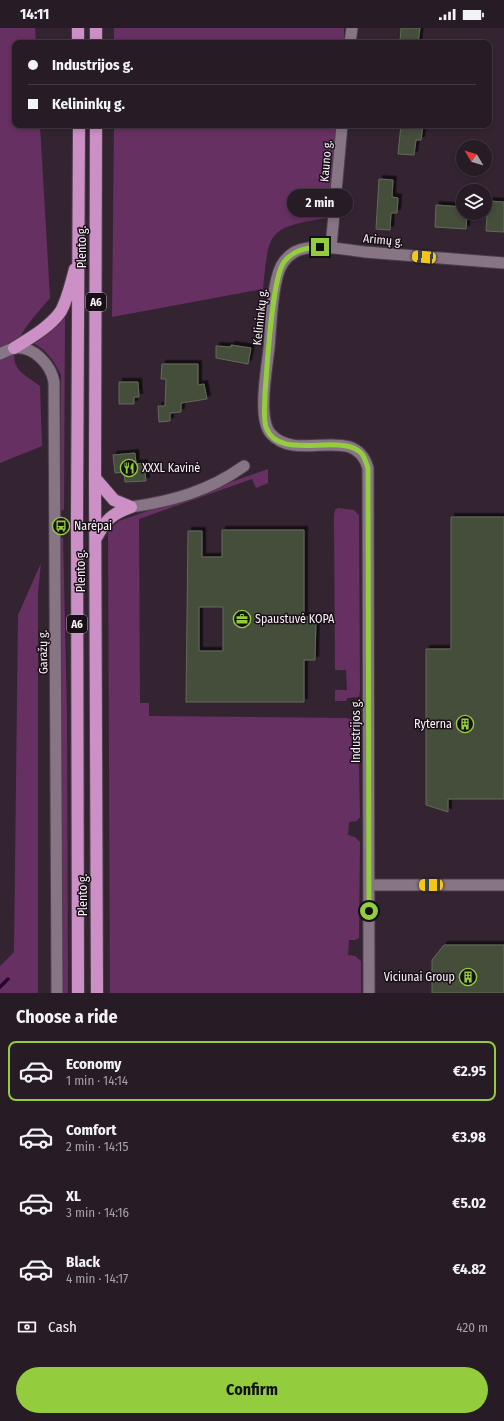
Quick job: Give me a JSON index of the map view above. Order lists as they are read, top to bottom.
{
  "streets": {
    "highway": ["Plento g.", "A6"],
    "street": [
      "Kauno g.",
      "Arimų g.",
      "Kelininkų g.",
      "Garažų g.",
      "Industrijos g."
    ]
  },
  "crossings": [
    ["Kauno g.", "Arimų g."],
    ["Kauno g.", "Kelininkų g."],
    ["Arimų g.", "Kelininkų g."],
    ["Kelininkų g.", "Industrijos g."]
  ],
  "places": {
    "restaurant": ["XXXL Kavinė"],
    "bus stop": ["Narėpai"],
    "office": ["Spaustuvė KOPA"],
    "building": ["Ryterna", "Viciunai Group"]
  },
  "north": "top left",
  "page": {
    "status": "14:11",
    "banner": ["Industrijos g.", "Kelininkų g."],
    "bubble": "2 min",
    "heading": "Choose a ride",
    "list": [
      {
        "name": "Economy",
        "note": "1 min · 14:14",
        "value": "€2.95"
      },
      {
        "name": "Comfort",
        "note": "2 min · 14:15",
        "value": "€3.98"
      },
      {
        "name": "XL",
        "note": "3 min · 14:16",
        "value": "€5.02"
      },
      {
        "name": "Black",
        "note": "4 min · 14:17",
        "value": "€4.82"
      }
    ],
    "pay": ["Cash", "420 m"],
    "buttons": "Confirm"
  }
}
